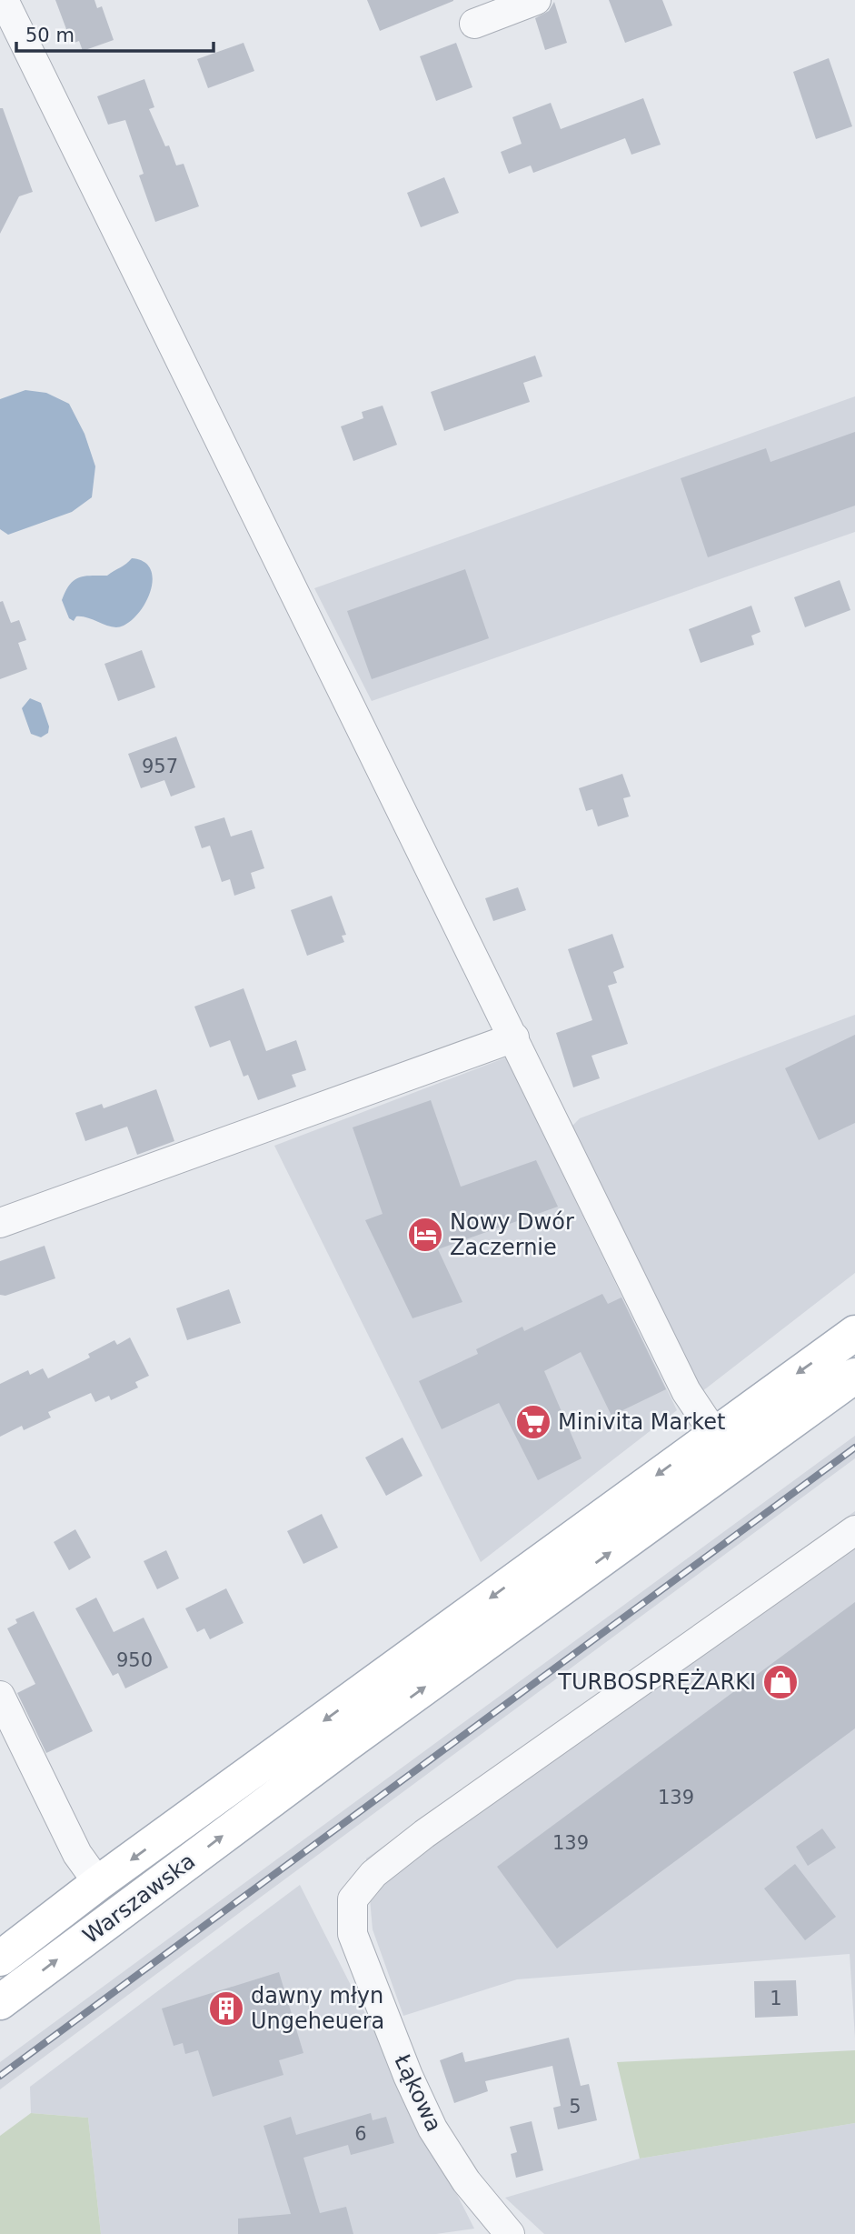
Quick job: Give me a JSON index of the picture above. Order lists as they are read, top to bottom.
{
  "streets": {
    "main road": ["Warszawska"],
    "street": ["Łąkowa"]
  },
  "places": {
    "hotel": ["Nowy Dwór Zaczernie"],
    "supermarket": ["Minivita Market"],
    "shop": ["TURBOSPRĘŻARKI"],
    "building": ["dawny młyn Ungeheuera"]
  },
  "house_numbers": [
    "957",
    "950",
    "139",
    "139",
    "1",
    "5",
    "6"
  ],
  "scale_bar": "50 m"
}
